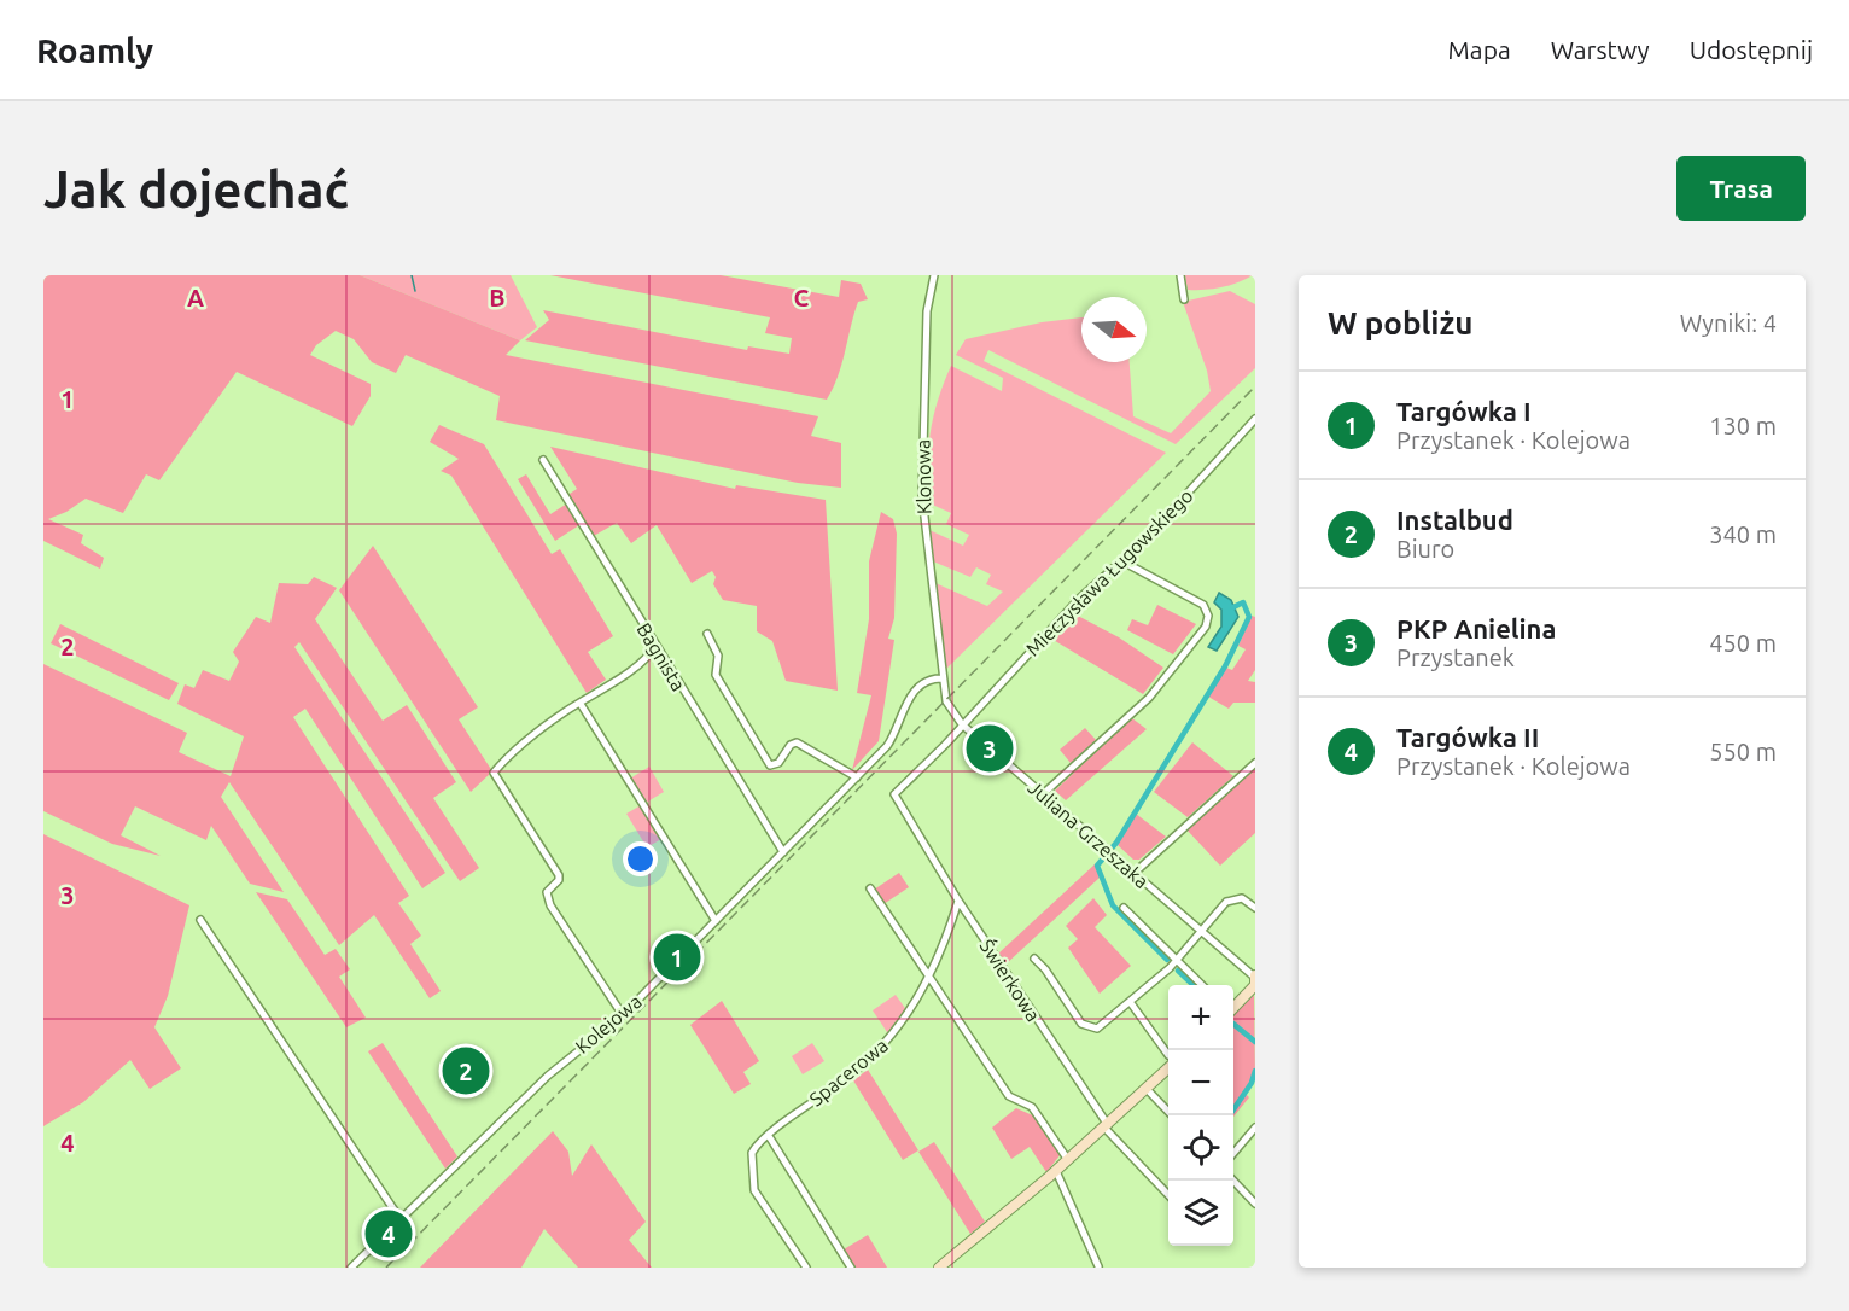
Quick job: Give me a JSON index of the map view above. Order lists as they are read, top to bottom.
{
  "streets": {
    "street": [
      "Klonowa",
      "Mieczysława Ługowskiego",
      "Bagnista",
      "Juliana Grzeszaka",
      "Świerkowa",
      "Kolejowa",
      "Spacerowa"
    ]
  },
  "crossings": [
    ["Klonowa", "Juliana Grzeszaka"],
    ["Klonowa", "Kolejowa"],
    ["Mieczysława Ługowskiego", "Juliana Grzeszaka"],
    ["Mieczysława Ługowskiego", "Świerkowa"],
    ["Bagnista", "Kolejowa"],
    ["Juliana Grzeszaka", "Kolejowa"],
    ["Świerkowa", "Spacerowa"]
  ],
  "north": "right",
  "page": {
    "header": "Roamly",
    "nav": ["Mapa", "Warstwy", "Udostępnij"],
    "buttons": "Trasa",
    "title": "Jak dojechać",
    "heading": ["W pobliżu", "Wyniki: 4"],
    "list": [
      {
        "mark": "1",
        "name": "Targówka I",
        "note": "Przystanek · Kolejowa",
        "value": "130 m"
      },
      {
        "mark": "2",
        "name": "Instalbud",
        "note": "Biuro",
        "value": "340 m"
      },
      {
        "mark": "3",
        "name": "PKP Anielina",
        "note": "Przystanek",
        "value": "450 m"
      },
      {
        "mark": "4",
        "name": "Targówka II",
        "note": "Przystanek · Kolejowa",
        "value": "550 m"
      }
    ],
    "pins": [
      "3",
      "1",
      "2",
      "4"
    ],
    "map_buttons": ["+", "−"]
  },
  "grid": {
    "columns": ["A", "B", "C"],
    "rows": [
      "1",
      "2",
      "3",
      "4"
    ]
  }
}
